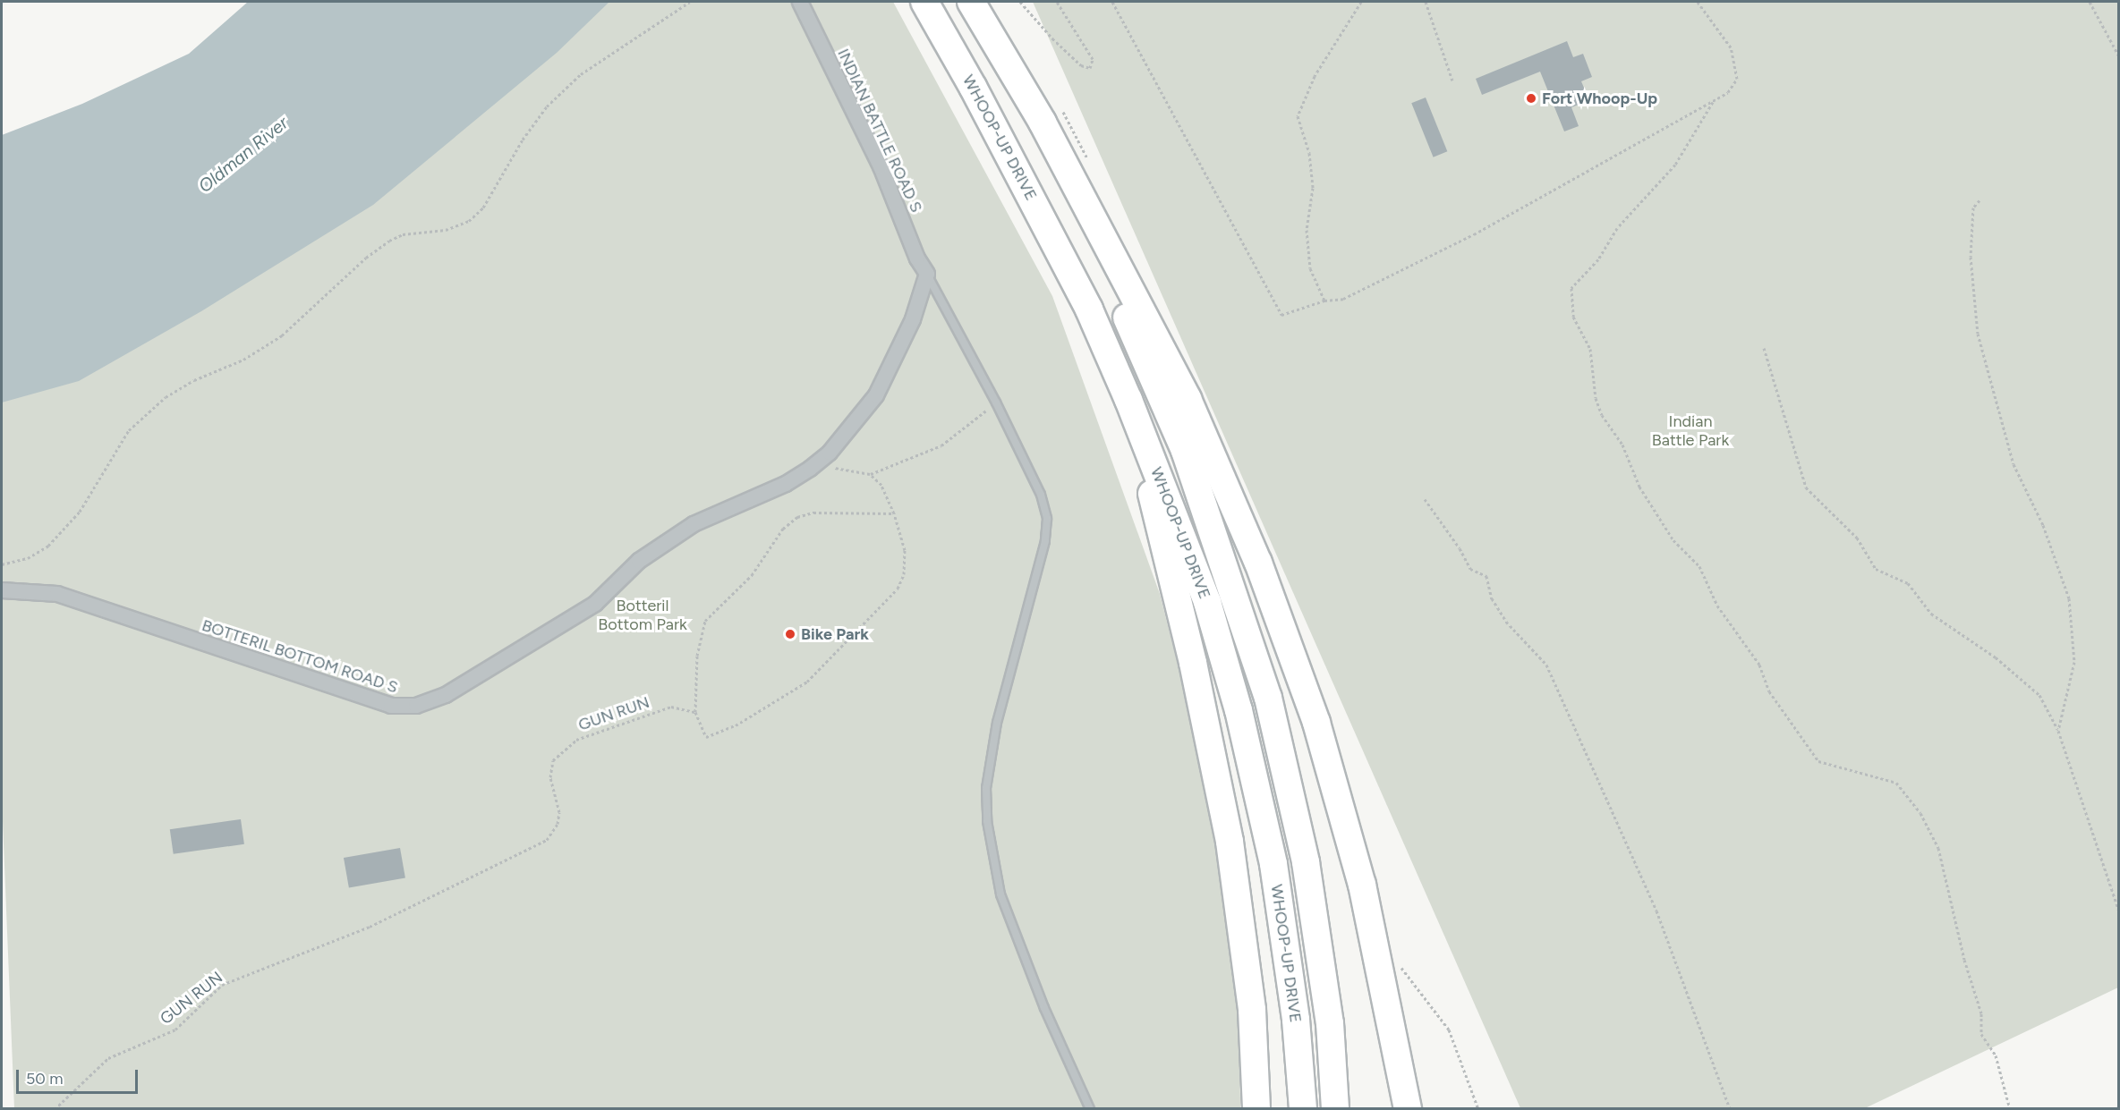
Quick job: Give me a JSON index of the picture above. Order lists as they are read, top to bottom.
{
  "streets": {
    "highway": ["WHOOP-UP DRIVE"],
    "street": ["INDIAN BATTLE ROAD S", "BOTTERIL BOTTOM ROAD S"],
    "path": ["GUN RUN"]
  },
  "crossings": [
    ["INDIAN BATTLE ROAD S", "BOTTERIL BOTTOM ROAD S"]
  ],
  "water": ["Oldman River"],
  "parks": ["Indian Battle Park", "Botteril Bottom Park"],
  "places": ["Fort Whoop-Up", "Bike Park"],
  "scale_bar": "50 m"
}
